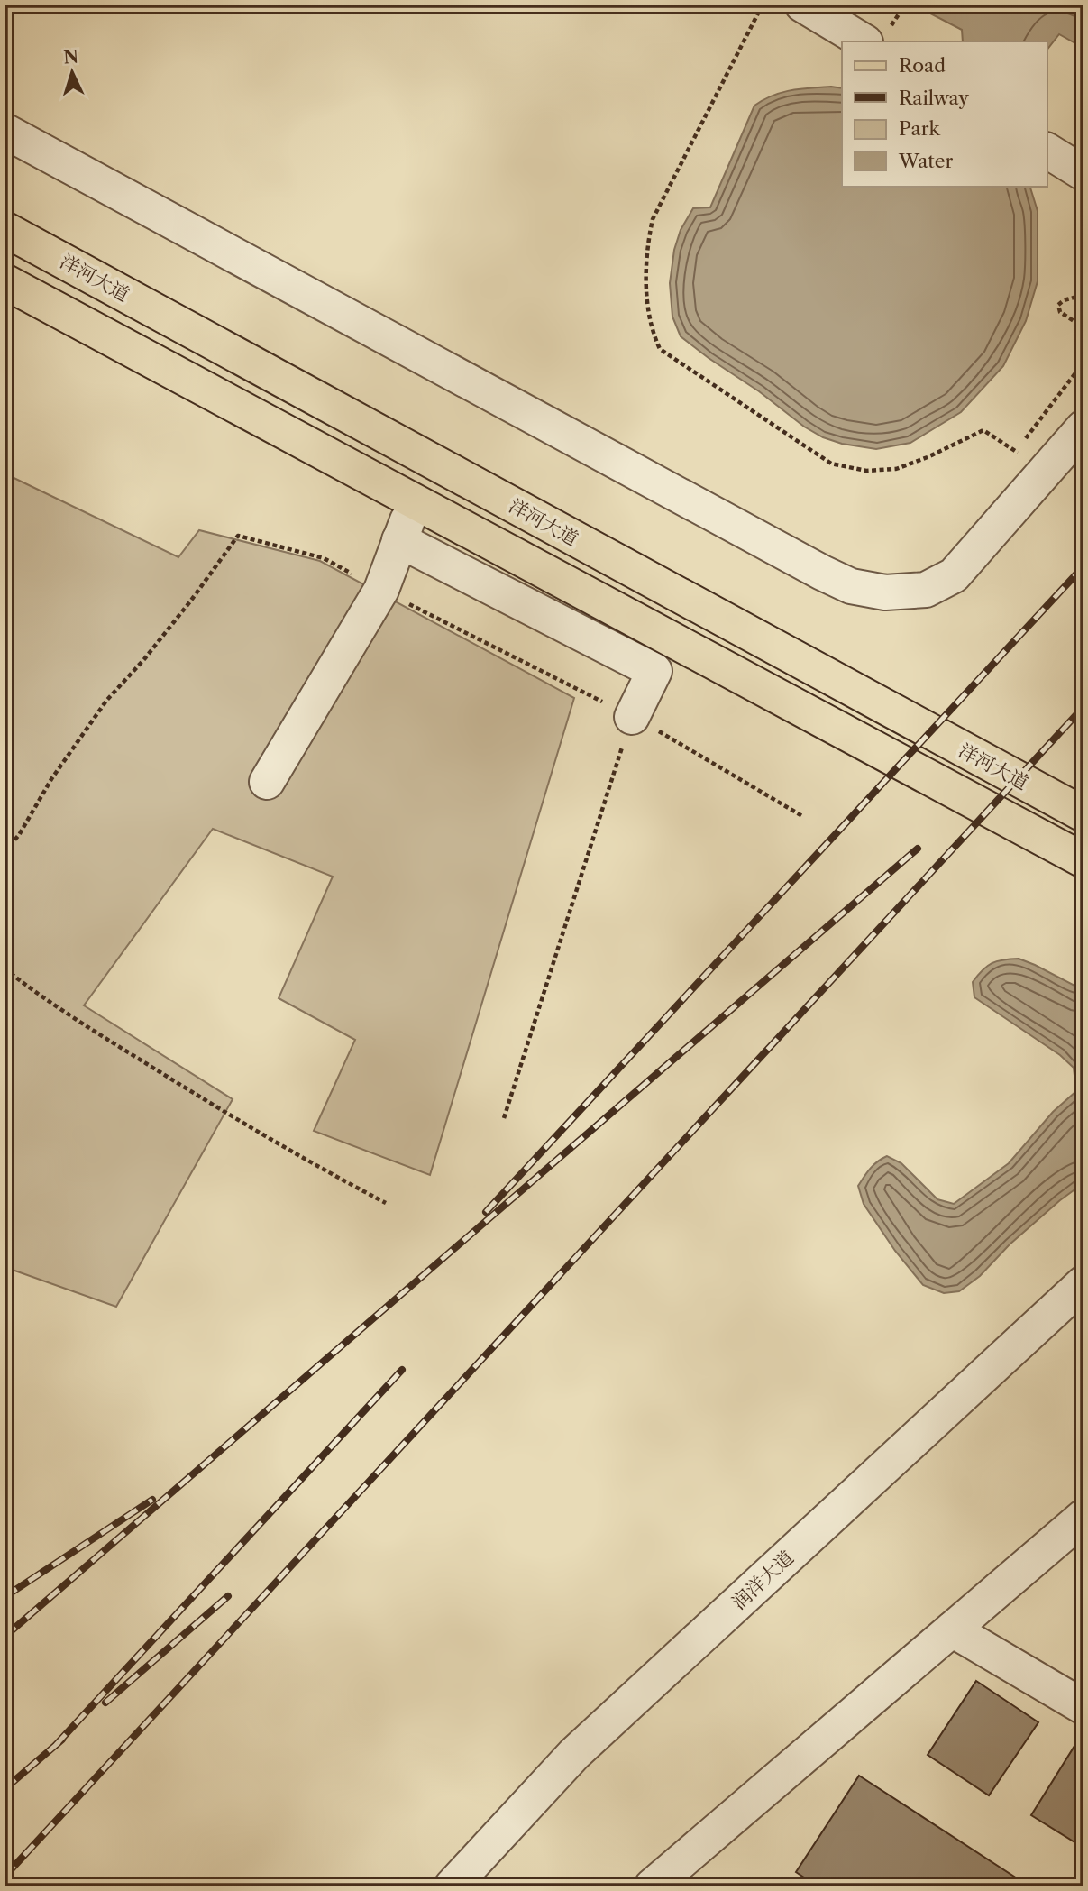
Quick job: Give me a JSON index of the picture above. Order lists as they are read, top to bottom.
{
  "streets": {
    "main road": ["洋河大道"],
    "street": ["润洋大道"]
  },
  "legend": [
    "Road",
    "Railway",
    "Park",
    "Water"
  ],
  "north": "top"
}
